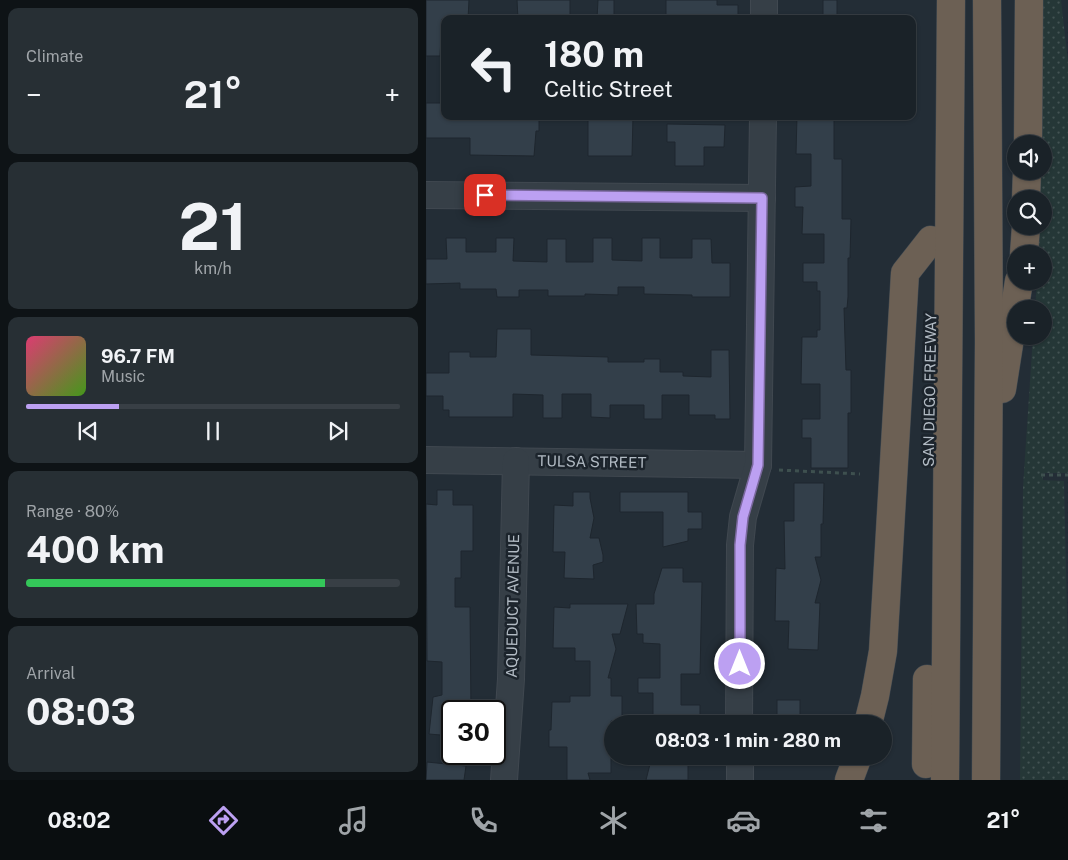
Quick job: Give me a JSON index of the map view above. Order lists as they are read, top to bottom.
{
  "streets": {
    "highway": ["SAN DIEGO FREEWAY"],
    "street": ["TULSA STREET", "AQUEDUCT AVENUE"]
  },
  "crossings": [
    ["TULSA STREET", "AQUEDUCT AVENUE"]
  ],
  "page": {
    "tile": [
      "Climate",
      ["21", "km/h"],
      ["Range · 80%", "400 km"],
      ["Arrival", "08:03"]
    ],
    "turn": ["180 m", "Celtic Street"],
    "heat": ["−", "21°", "+"],
    "map_buttons": ["+", "−"],
    "song": ["96.7 FM", "Music"],
    "limit": "30",
    "trip": "08:03 · 1 min · 280 m",
    "tabs": ["08:02", "21°"]
  }
}
